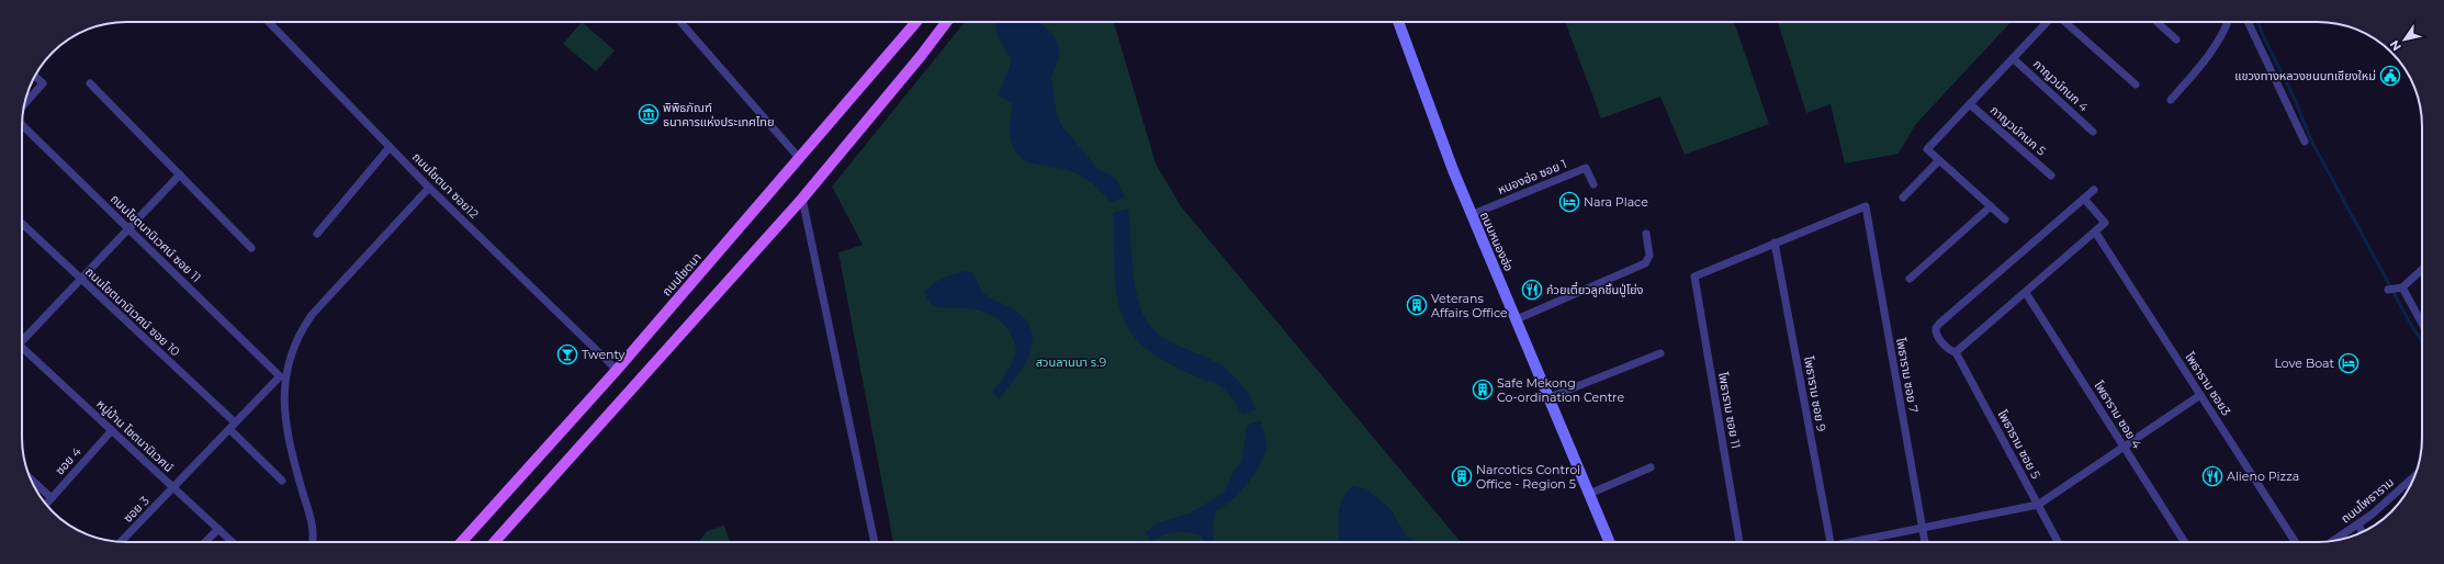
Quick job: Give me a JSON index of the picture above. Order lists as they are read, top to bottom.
{
  "streets": {
    "main road": ["ถนนหนองฮ่อ", "ถนนโชตนา"],
    "street": [
      "กาญวน์กนก 4",
      "กาญวน์กนก 5",
      "หนองฮ่อ ซอย 1",
      "ถนนโชตนา ซอย12",
      "ถนนโชตนานิเวศน์ ซอย 11",
      "ถนนโชตนานิเวศน์ ซอย 10",
      "โพธาราม ซอย 7",
      "โพธาราม ซอย3",
      "โพธาราม ซอย 9",
      "โพธาราม ซอย 11",
      "โพธาราม ซอย 4",
      "หมู่บ้าน โชตนานิเวศน์",
      "โพธาราม ซอย 5",
      "ซอย 4",
      "ถนนโพธาราม",
      "ซอย 3"
    ]
  },
  "crossings": [
    ["หนองฮ่อ ซอย 1", "ถนนหนองฮ่อ"],
    ["ถนนโชตนา ซอย12", "ถนนโชตนา"],
    ["ถนนโชตนานิเวศน์ ซอย 11", "ซอย 3"],
    ["ถนนโชตนานิเวศน์ ซอย 10", "ซอย 3"],
    ["โพธาราม ซอย 7", "โพธาราม ซอย 9"],
    ["โพธาราม ซอย 7", "โพธาราม ซอย 11"],
    ["โพธาราม ซอย 9", "โพธาราม ซอย 11"],
    ["หมู่บ้าน โชตนานิเวศน์", "ซอย 4"],
    ["หมู่บ้าน โชตนานิเวศน์", "ซอย 3"]
  ],
  "parks": ["สวนลานนา ร.9"],
  "places": {
    "public building": ["แขวงทางหลวงชนบทเชียงใหม่"],
    "museum": ["พิพิธภัณฑ์ ธนาคารแห่งประเทศไทย"],
    "hotel": ["Nara Place", "Love Boat"],
    "restaurant": ["ก๋วยเตี๋ยวลูกชิ้นปู่โย่ง", "Alieno Pizza"],
    "building": ["Veterans Affairs Office", "Safe Mekong Co-ordination Centre", "Narcotics Control Office - Region 5"],
    "bar": ["Twenty"]
  },
  "north": "bottom left"
}
